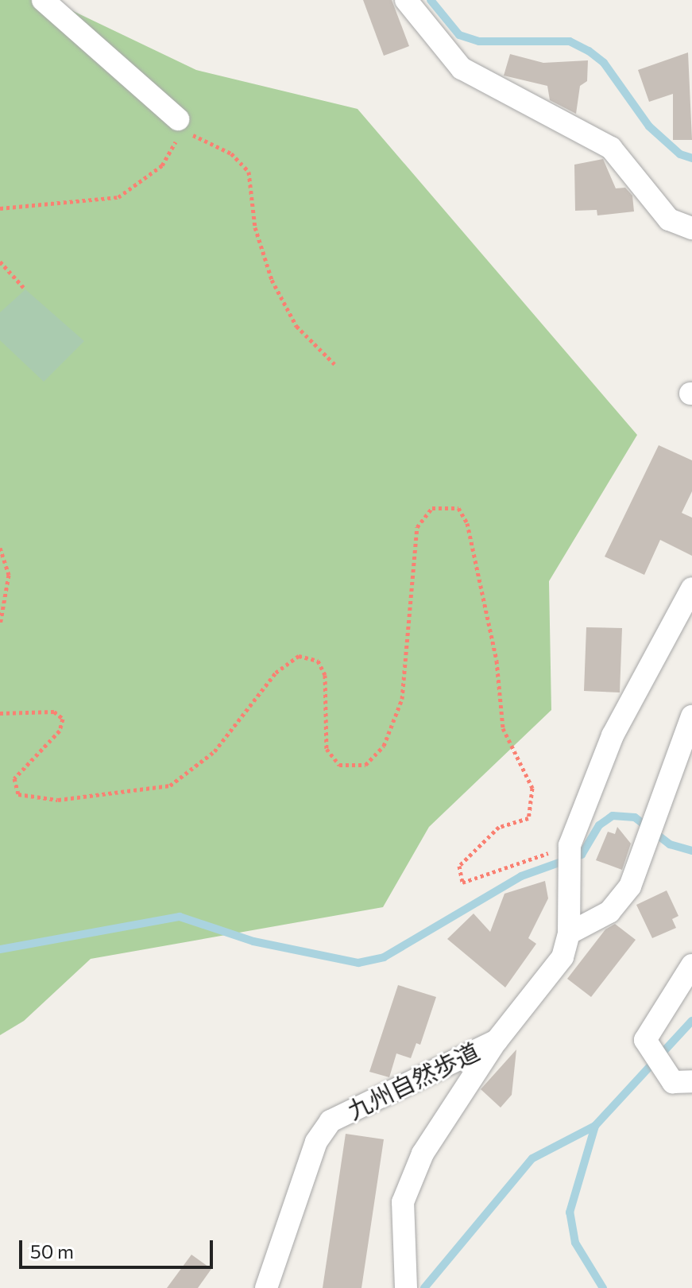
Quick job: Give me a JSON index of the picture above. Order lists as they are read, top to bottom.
{
  "streets": {
    "street": ["九州自然歩道"]
  },
  "scale_bar": "50 m"
}
